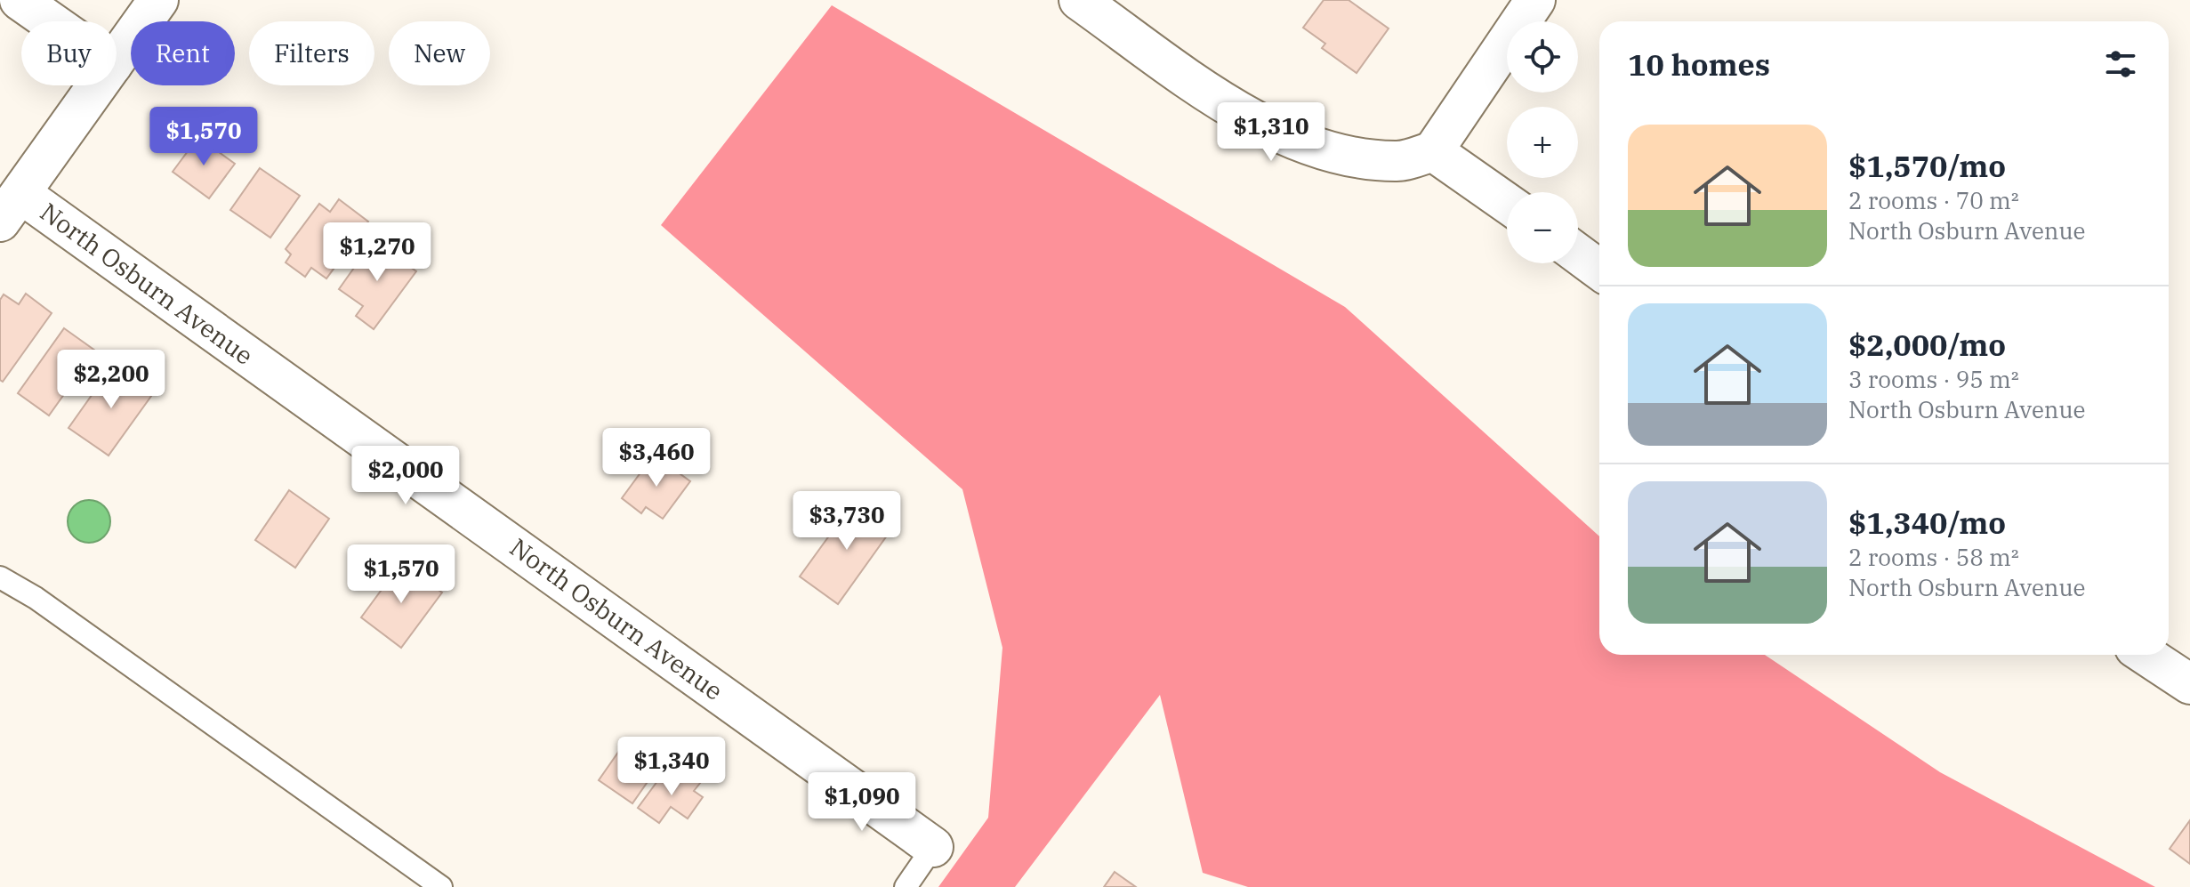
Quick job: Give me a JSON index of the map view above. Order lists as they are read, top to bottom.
{
  "streets": {
    "street": ["North Osburn Avenue"]
  },
  "page": {
    "map_buttons": ["+", "−"],
    "chip": [
      "Buy",
      "Rent",
      "Filters",
      "New"
    ],
    "heading": "10 homes",
    "price": [
      "$1,310",
      "$1,570",
      "$1,270",
      "$2,200",
      "$3,460",
      "$2,000",
      "$3,730",
      "$1,570",
      "$1,340",
      "$1,090"
    ],
    "list": [
      {
        "name": "$1,570/mo",
        "note": "2 rooms · 70 m² · North Osburn Avenue"
      },
      {
        "name": "$2,000/mo",
        "note": "3 rooms · 95 m² · North Osburn Avenue"
      },
      {
        "name": "$1,340/mo",
        "note": "2 rooms · 58 m² · North Osburn Avenue"
      }
    ]
  }
}
